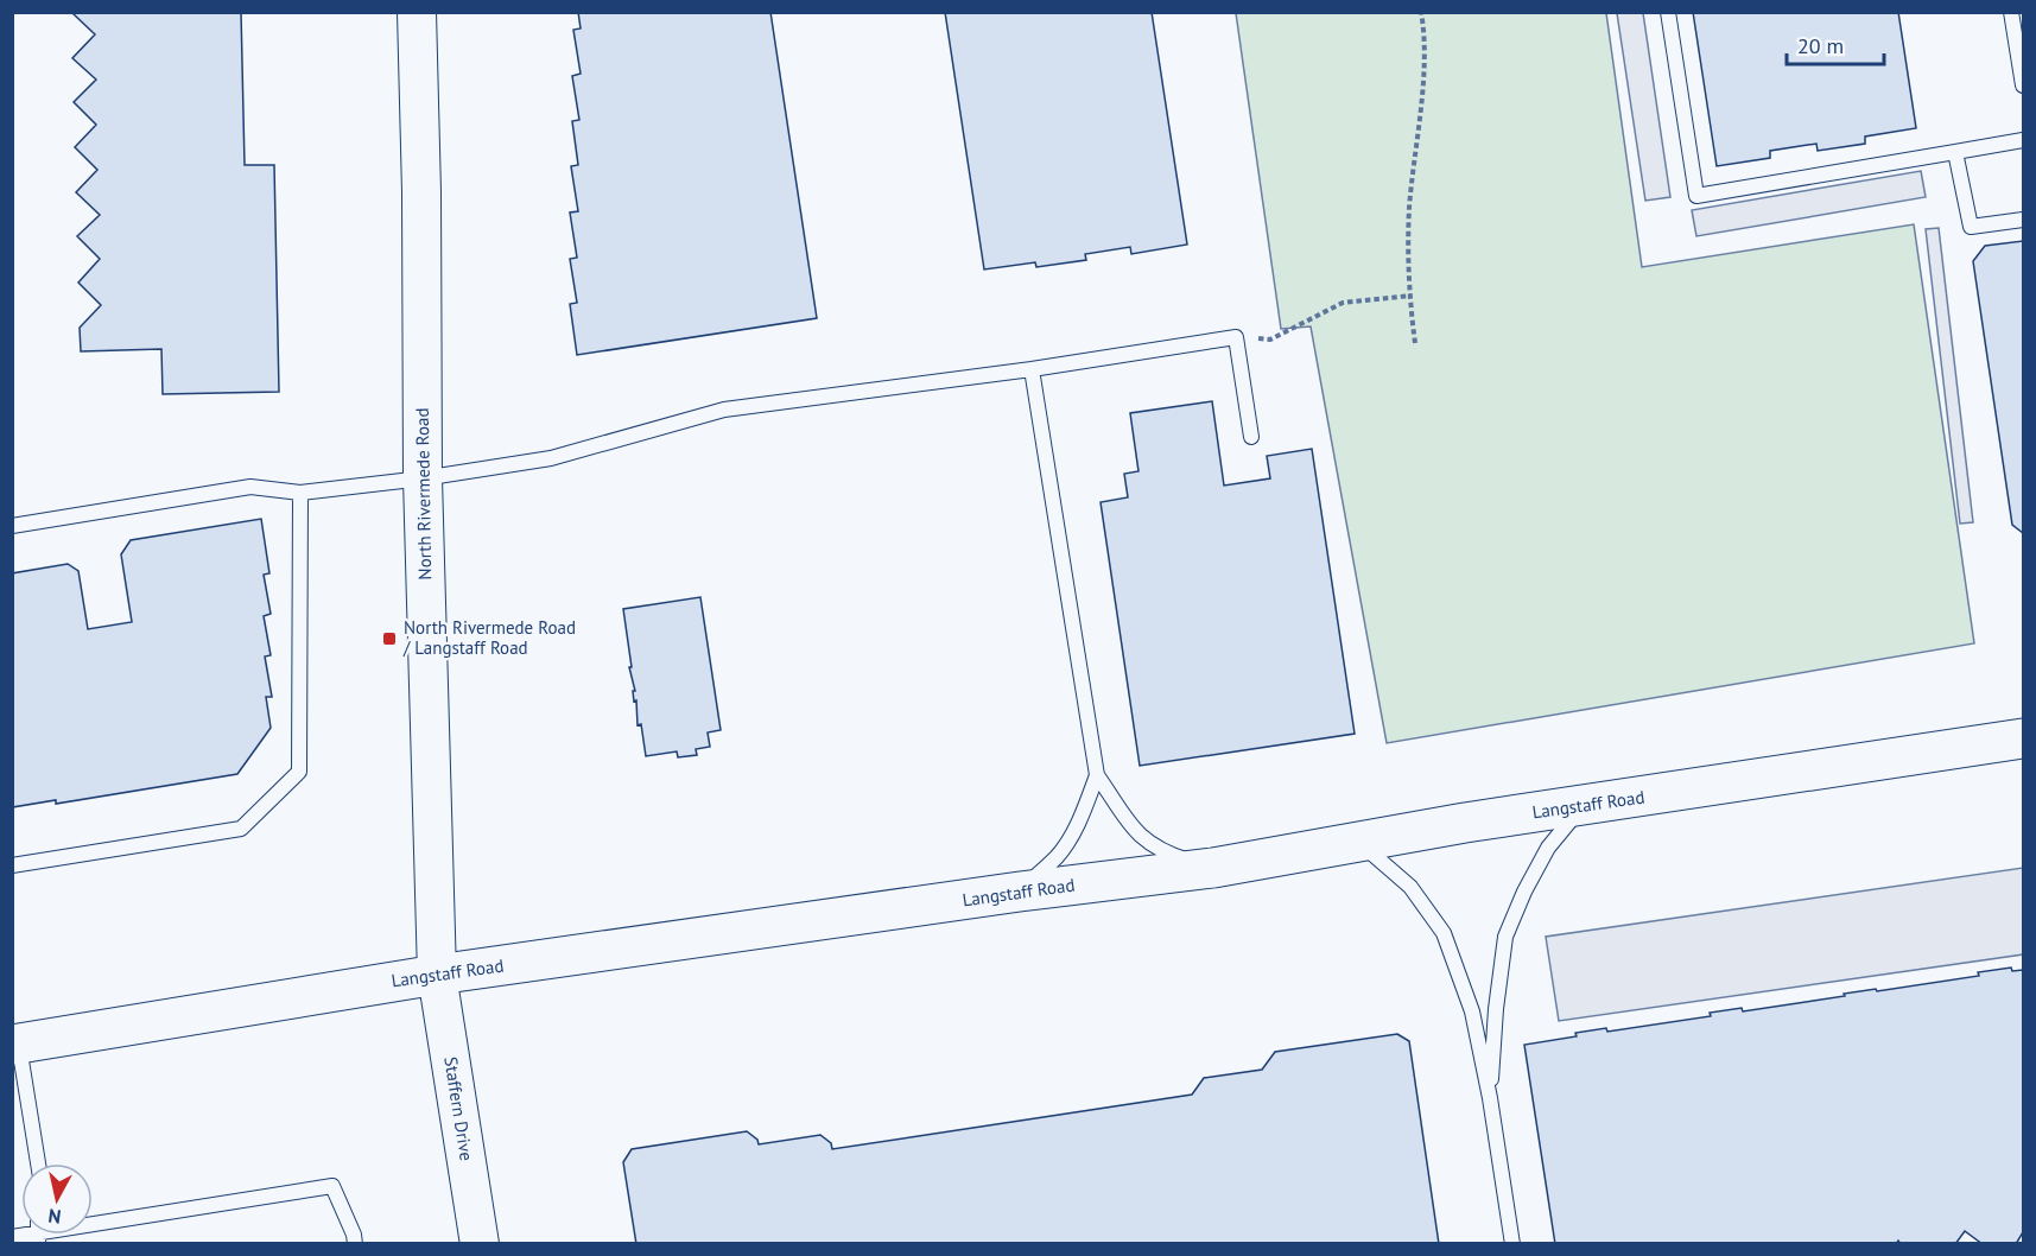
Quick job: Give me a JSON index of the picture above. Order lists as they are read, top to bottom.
{
  "streets": {
    "main road": ["Langstaff Road"],
    "street": ["North Rivermede Road", "Staffern Drive"]
  },
  "crossings": [
    ["North Rivermede Road", "Langstaff Road"],
    ["North Rivermede Road", "Staffern Drive"],
    ["Langstaff Road", "Staffern Drive"]
  ],
  "places": {
    "transit": ["North Rivermede Road / Langstaff Road"]
  },
  "scale_bar": "20 m",
  "north": "bottom"
}
